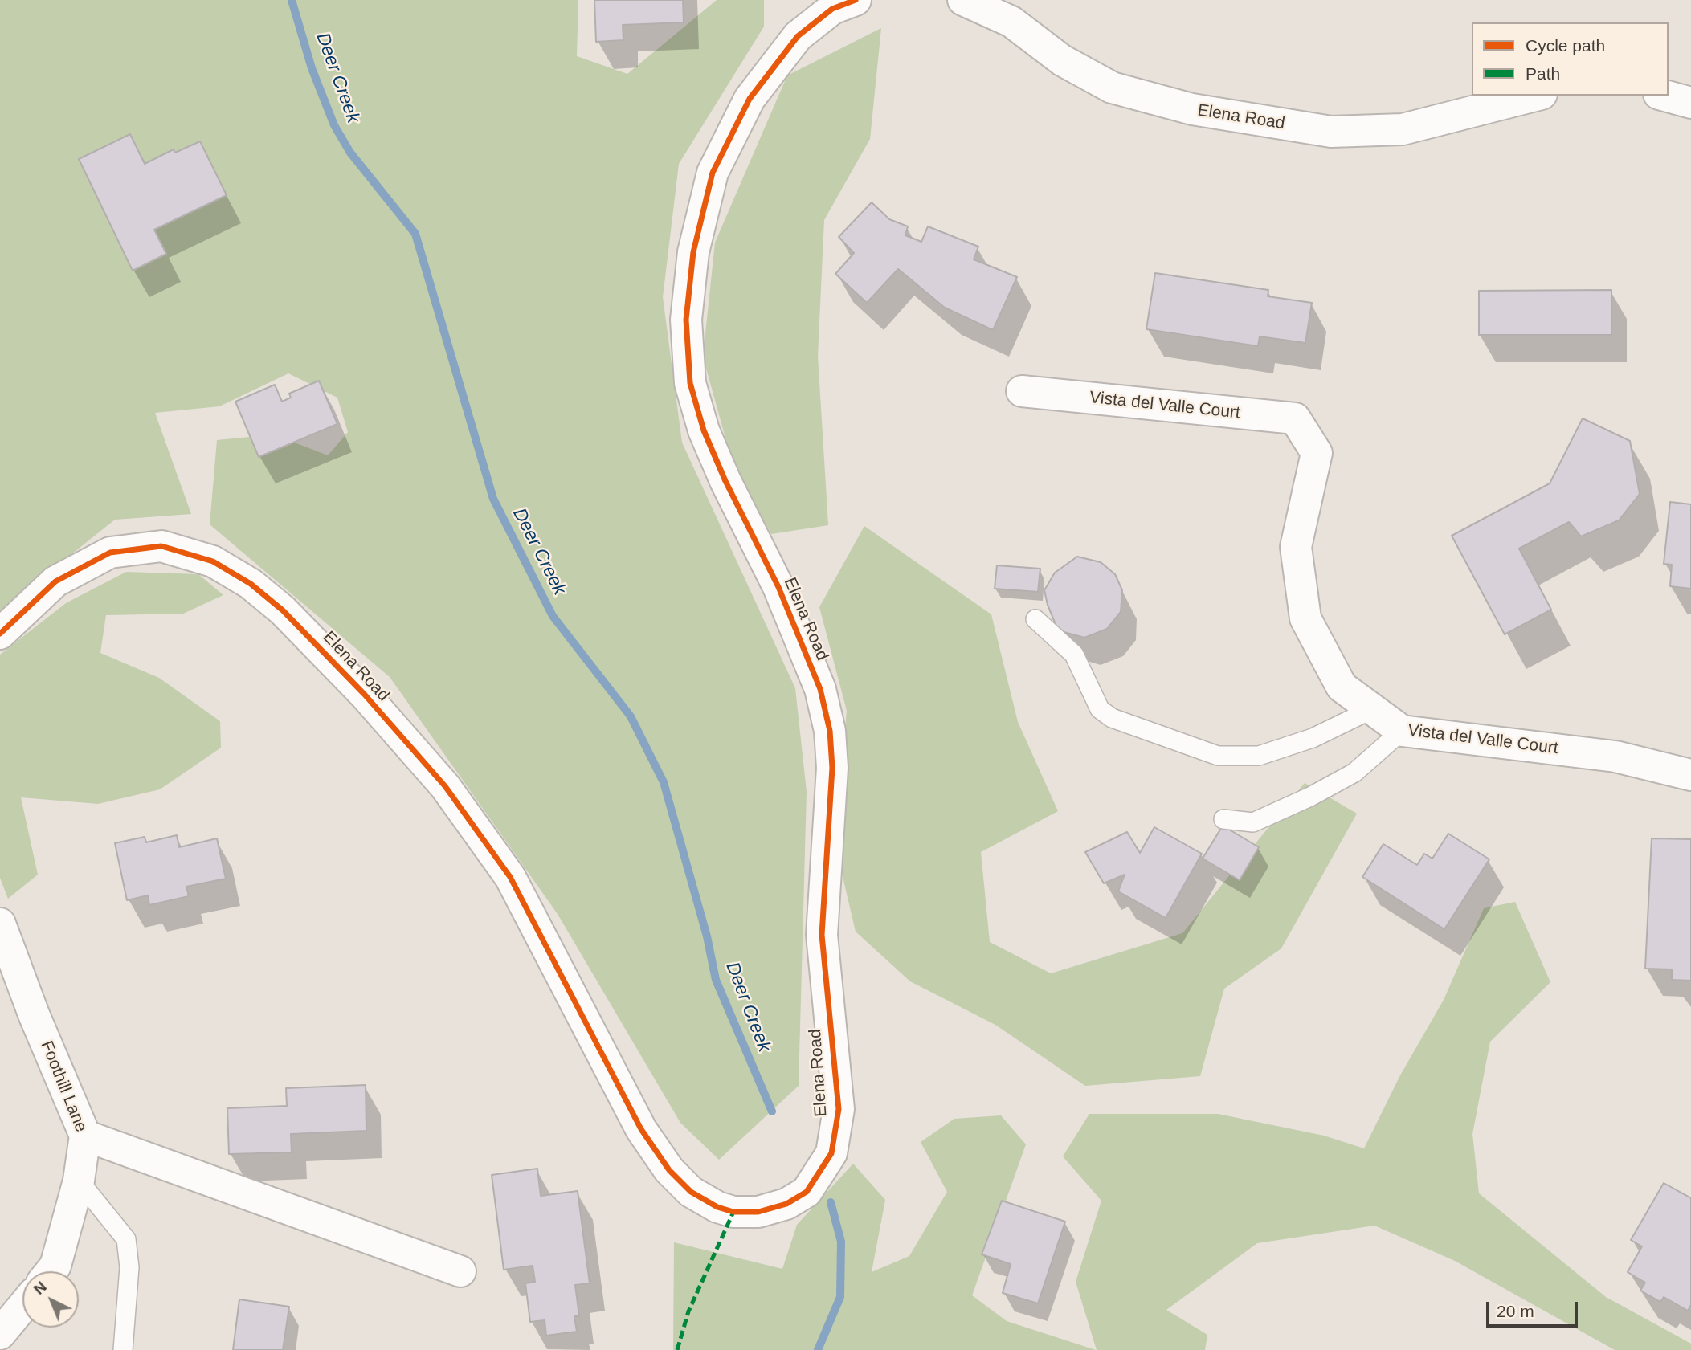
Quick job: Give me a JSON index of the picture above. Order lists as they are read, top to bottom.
{
  "streets": {
    "street": ["Elena Road", "Vista del Valle Court", "Foothill Lane"]
  },
  "water": ["Deer Creek"],
  "legend": ["Cycle path", "Path"],
  "scale_bar": "20 m",
  "north": "top left"
}
